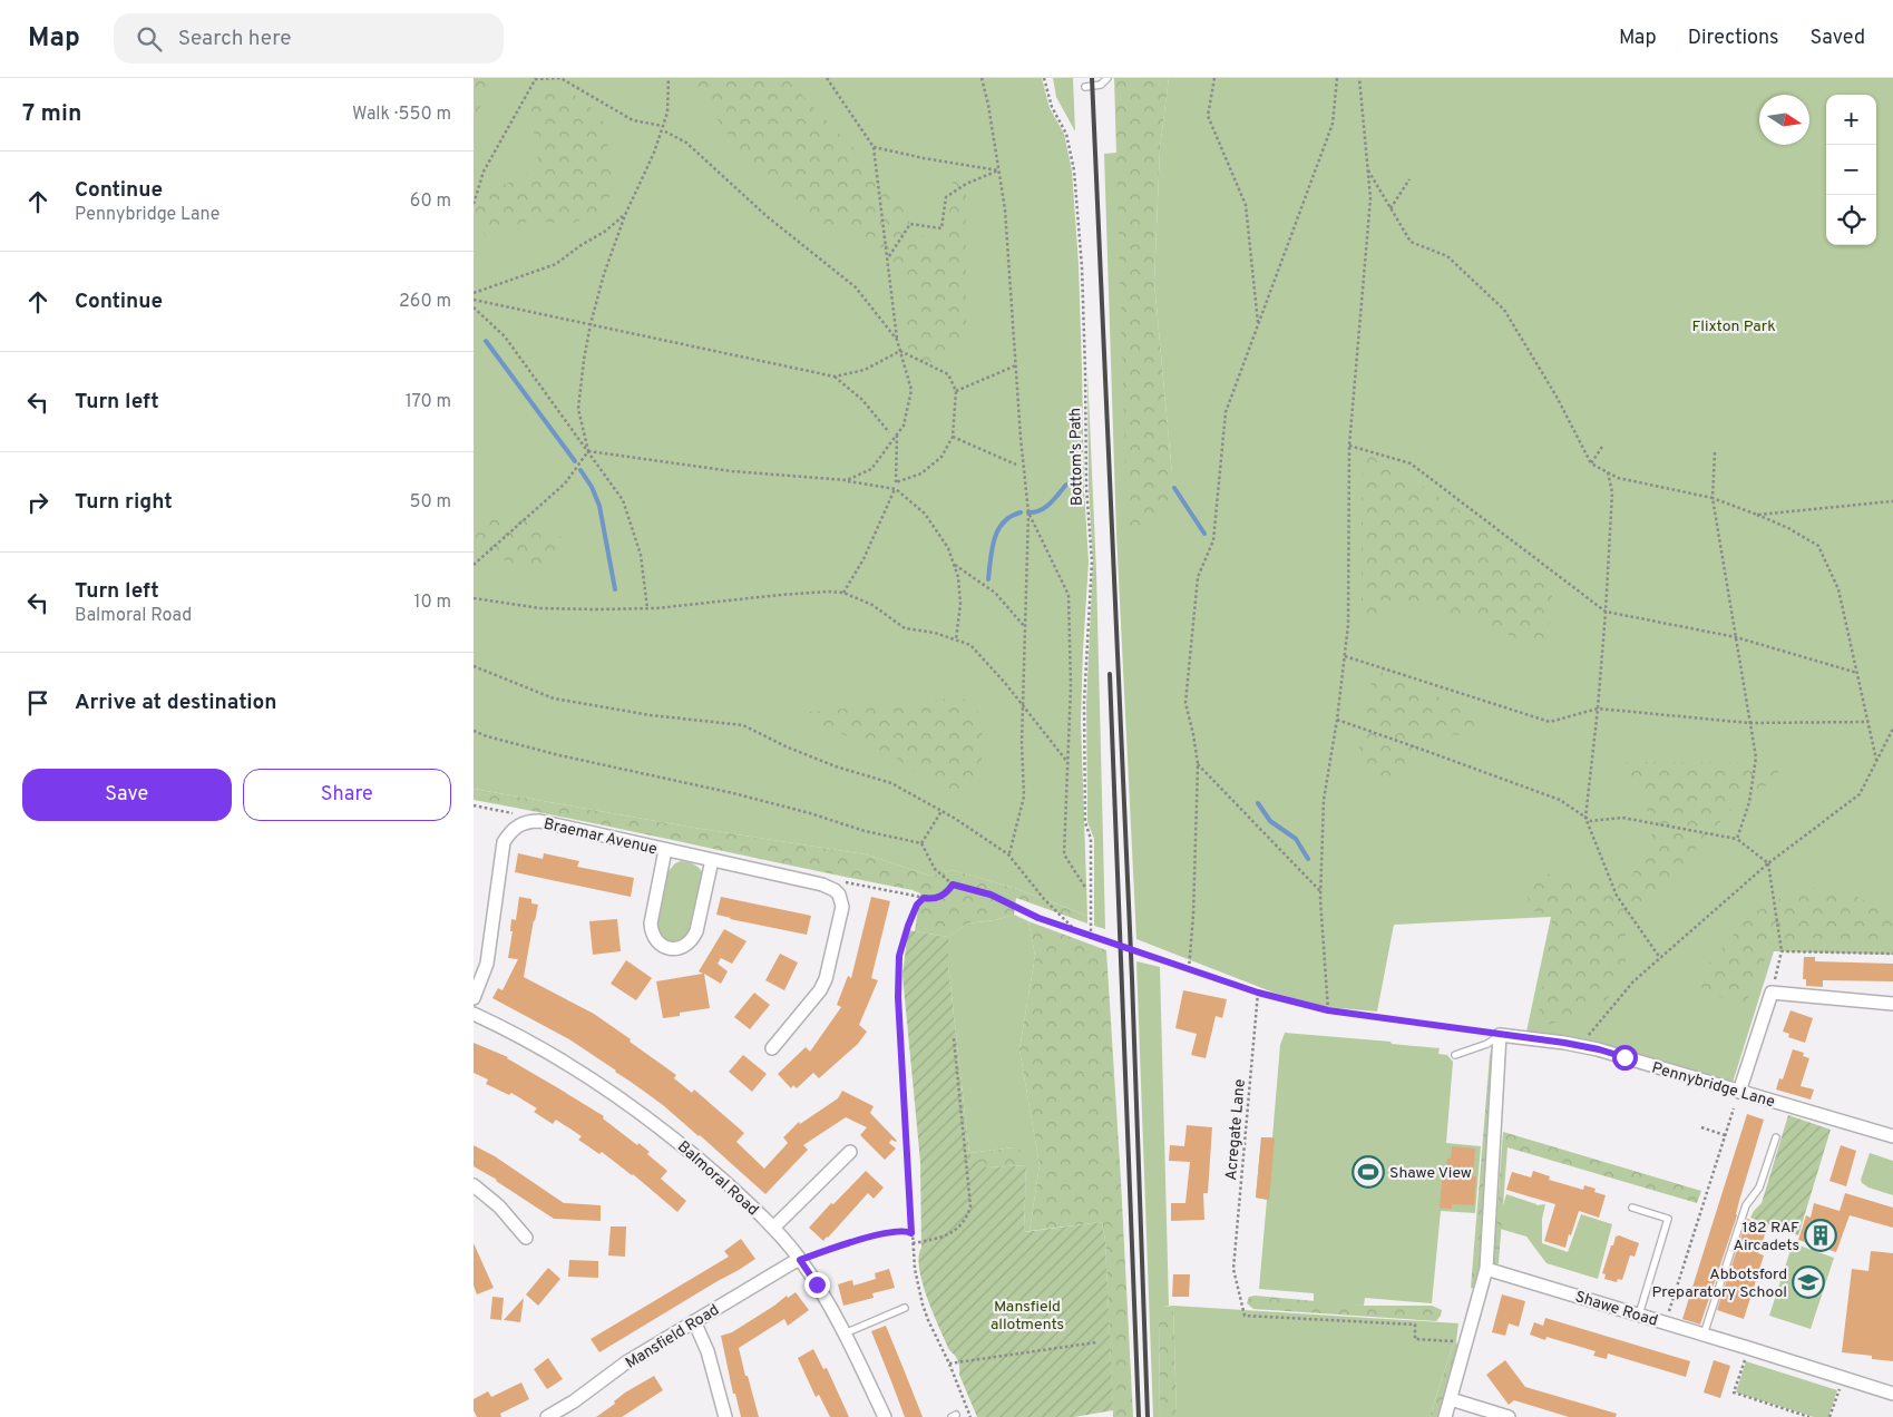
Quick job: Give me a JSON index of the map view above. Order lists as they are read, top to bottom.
{
  "streets": {
    "street": [
      "Braemar Avenue",
      "Pennybridge Lane",
      "Balmoral Road",
      "Shawe Road",
      "Mansfield Road"
    ],
    "path": ["Bottom's Path", "Acregate Lane"]
  },
  "crossings": [
    ["Balmoral Road", "Mansfield Road"]
  ],
  "parks": ["Flixton Park", "Mansfield allotments"],
  "places": {
    "sports": ["Shawe View"],
    "building": ["182 RAF Aircadets"],
    "school or university": ["Abbotsford Preparatory School"]
  },
  "north": "right",
  "page": {
    "header": "Map",
    "search": "Search here",
    "nav": ["Map", "Directions", "Saved"],
    "heading": ["7 min", "Walk · 550 m"],
    "map_buttons": ["+", "−"],
    "list": [
      ["Continue", "Pennybridge Lane", "60 m"],
      ["Continue", "260 m"],
      ["Turn left", "170 m"],
      ["Turn right", "50 m"],
      ["Turn left", "Balmoral Road", "10 m"],
      "Arrive at destination"
    ],
    "buttons": ["Save", "Share"]
  }
}
